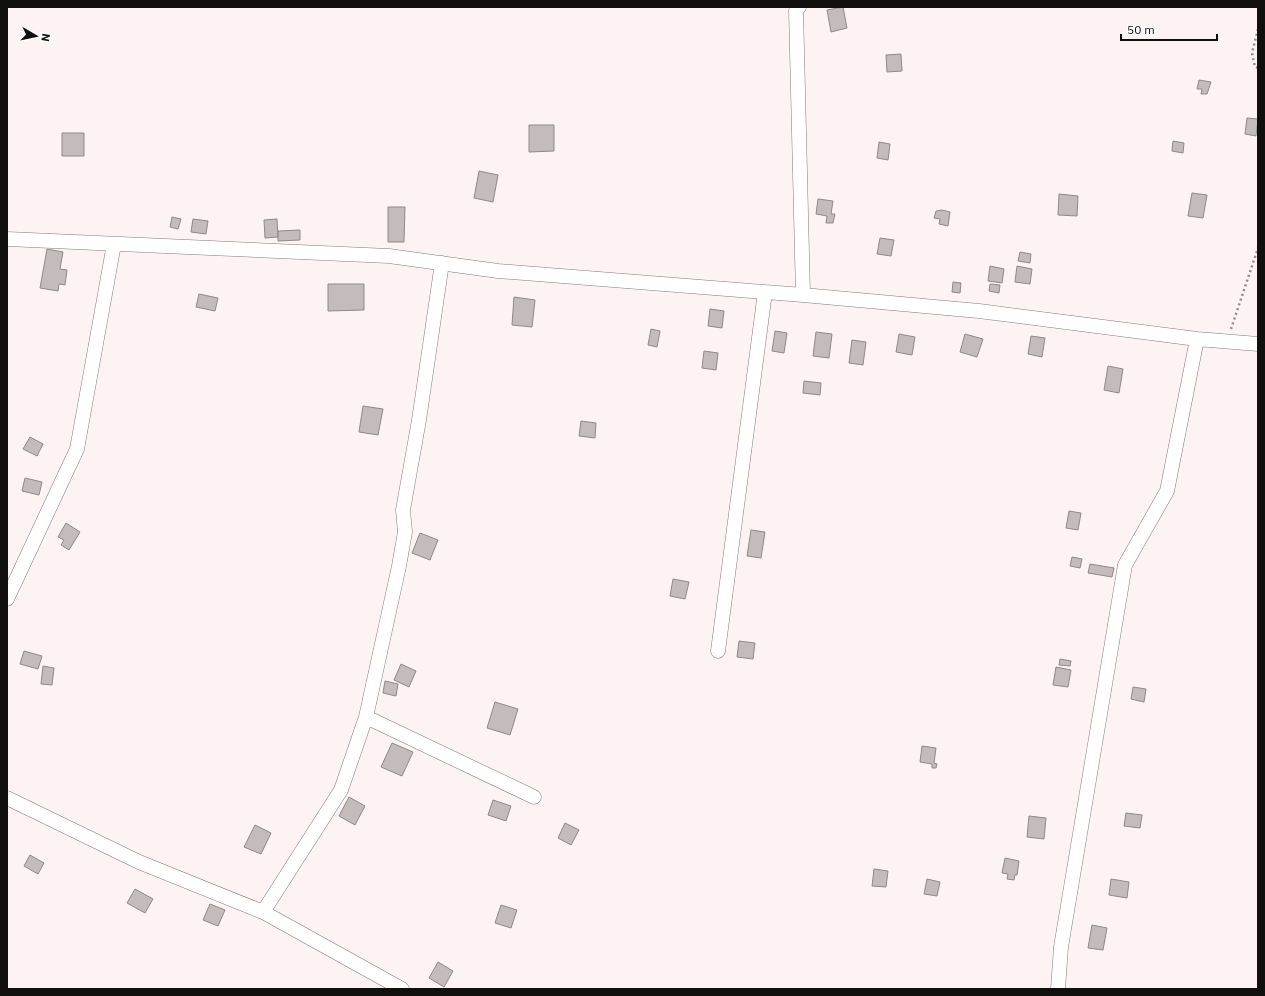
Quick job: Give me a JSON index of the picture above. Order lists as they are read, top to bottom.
{
  "scale_bar": "50 m",
  "north": "right"
}
